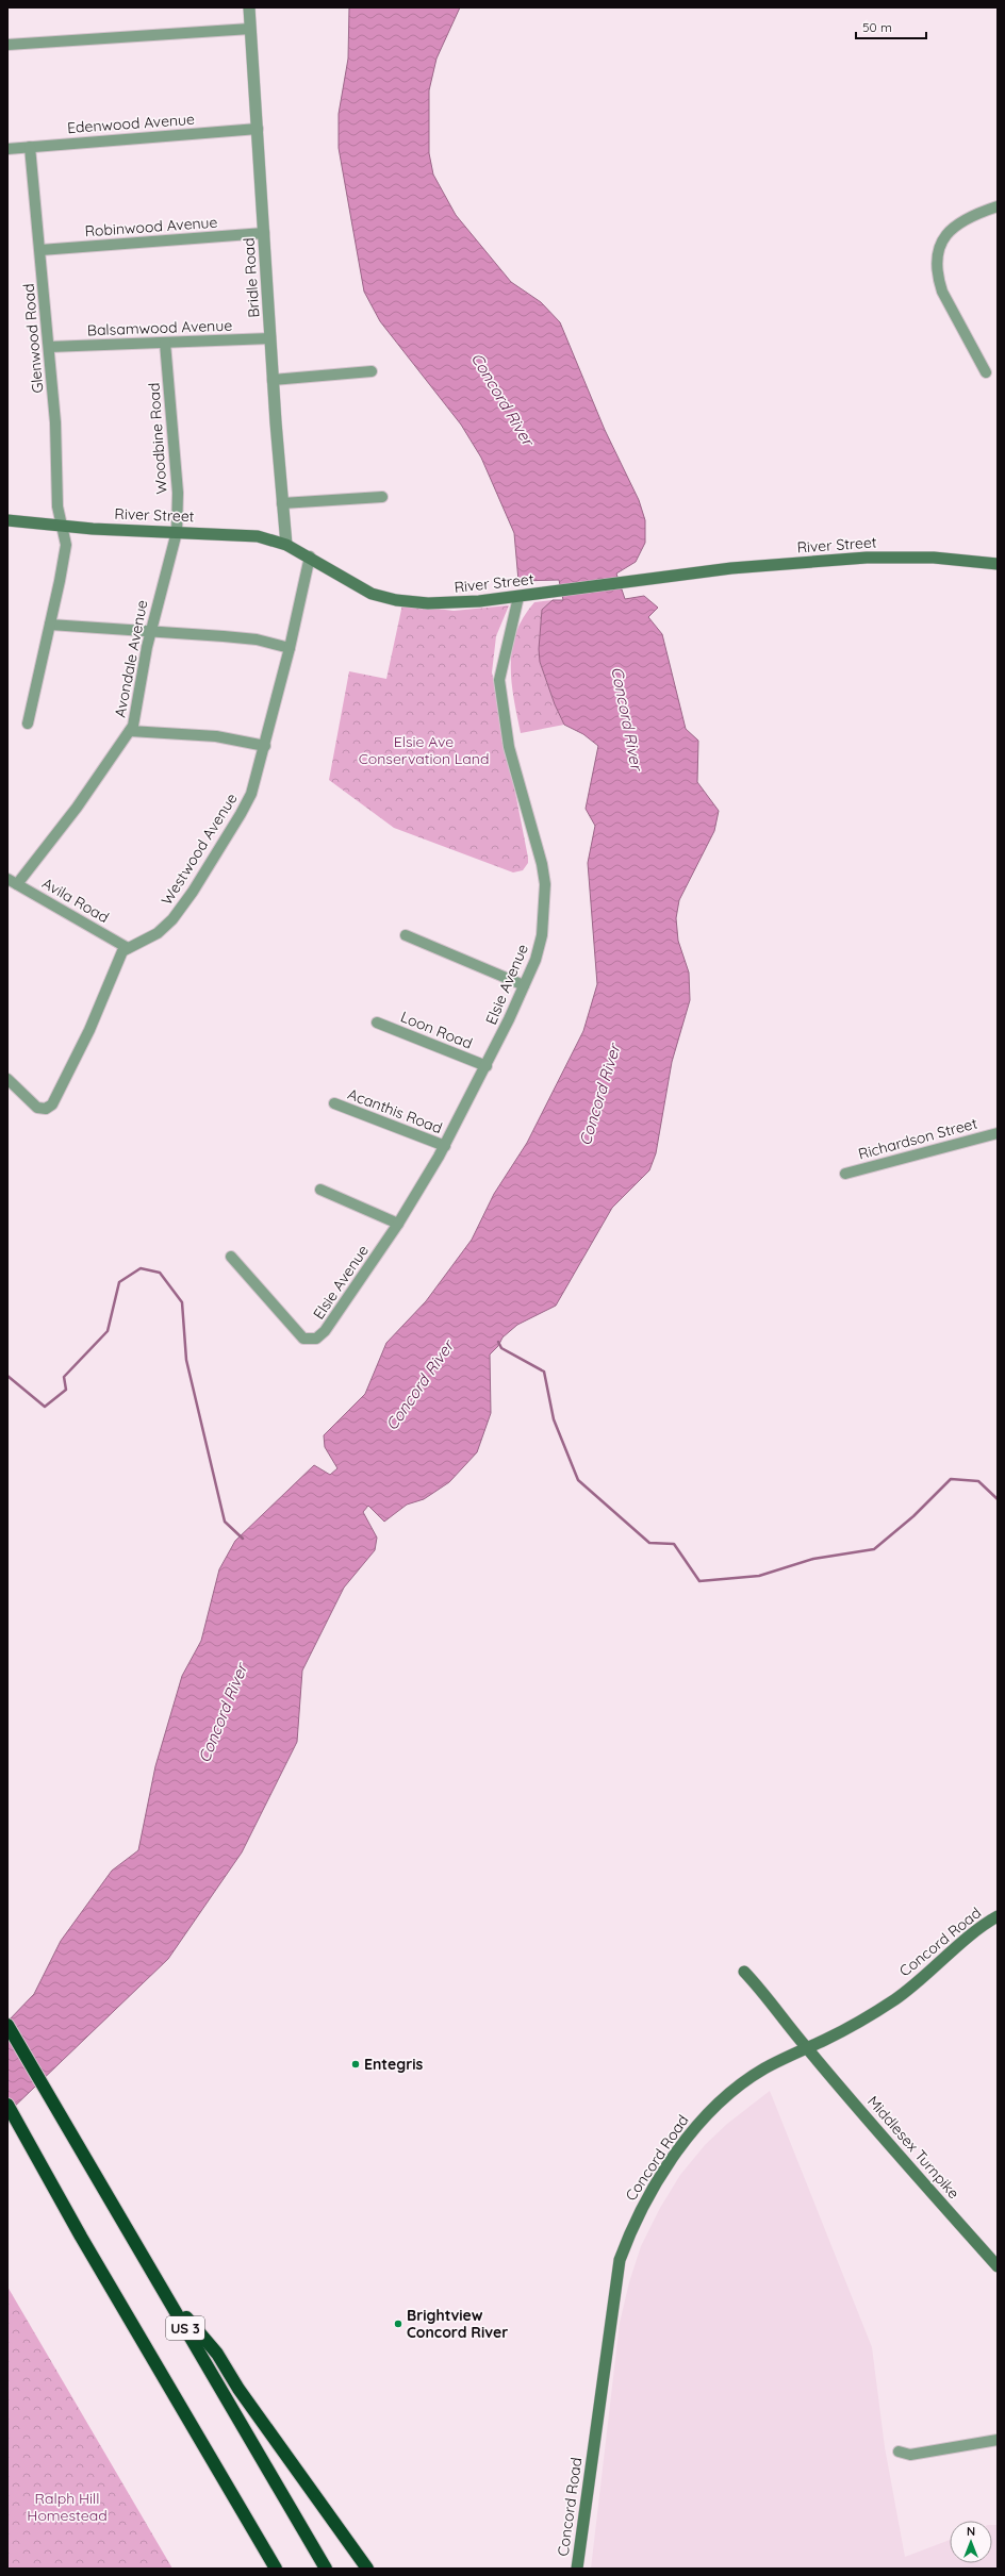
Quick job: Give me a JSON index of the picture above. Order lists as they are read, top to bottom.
{
  "streets": {
    "highway": ["US 3"],
    "main road": ["River Street", "Concord Road", "Middlesex Turnpike"],
    "street": [
      "Edenwood Avenue",
      "Robinwood Avenue",
      "Bridle Road",
      "Balsamwood Avenue",
      "Glenwood Road",
      "Woodbine Road",
      "Avondale Avenue",
      "Westwood Avenue",
      "Avila Road",
      "Elsie Avenue",
      "Loon Road",
      "Acanthis Road",
      "Richardson Street"
    ]
  },
  "crossings": [
    ["Edenwood Avenue", "Bridle Road"],
    ["Edenwood Avenue", "Glenwood Road"],
    ["Robinwood Avenue", "Bridle Road"],
    ["Robinwood Avenue", "Glenwood Road"],
    ["Bridle Road", "Balsamwood Avenue"],
    ["Bridle Road", "River Street"],
    ["Balsamwood Avenue", "Glenwood Road"],
    ["Balsamwood Avenue", "Woodbine Road"],
    ["Glenwood Road", "River Street"],
    ["Woodbine Road", "River Street"],
    ["Woodbine Road", "Avondale Avenue"],
    ["River Street", "Avondale Avenue"],
    ["River Street", "Westwood Avenue"],
    ["River Street", "Elsie Avenue"],
    ["Avondale Avenue", "Avila Road"],
    ["Westwood Avenue", "Avila Road"],
    ["Elsie Avenue", "Loon Road"],
    ["Elsie Avenue", "Acanthis Road"],
    ["Concord Road", "Middlesex Turnpike"]
  ],
  "water": ["Concord River"],
  "parks": ["Elsie Ave Conservation Land", "Ralph Hill Homestead"],
  "places": ["Entegris", "Brightview Concord River"],
  "scale_bar": "50 m",
  "north": "top"
}
